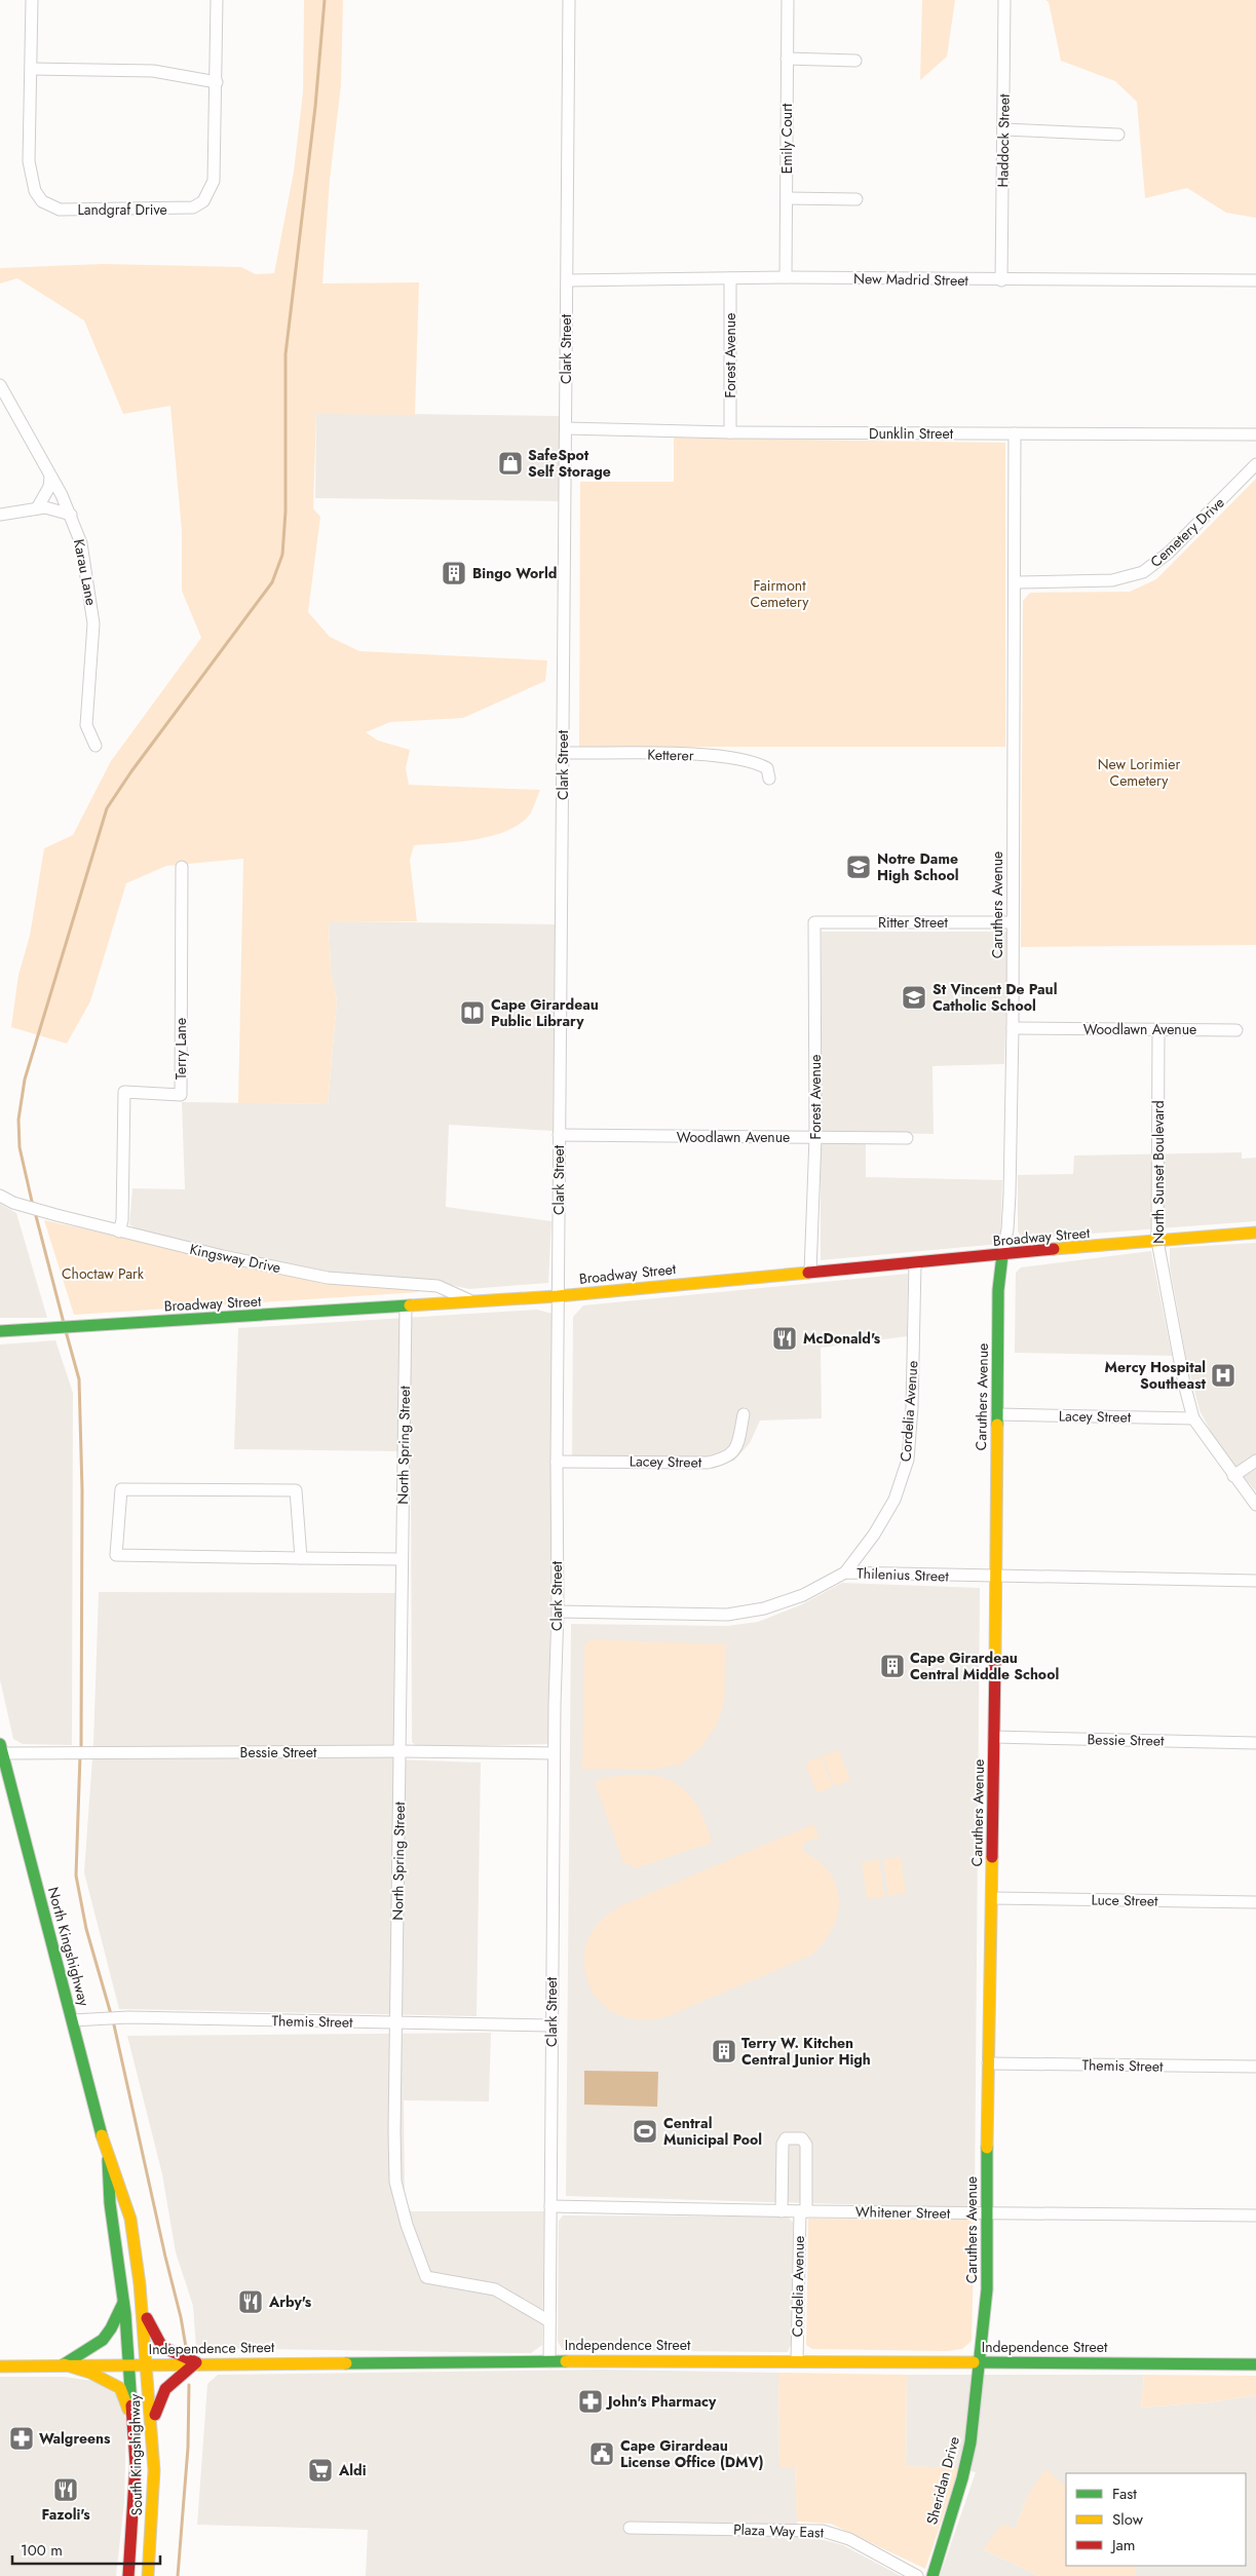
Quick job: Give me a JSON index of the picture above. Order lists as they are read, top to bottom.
{
  "streets": {
    "main road": [
      "Caruthers Avenue",
      "Broadway Street",
      "North Kingshighway",
      "Independence Street",
      "South Kingshighway",
      "Sheridan Drive"
    ],
    "street": [
      "Emily Court",
      "Haddock Street",
      "Landgraf Drive",
      "New Madrid Street",
      "Clark Street",
      "Forest Avenue",
      "Dunklin Street",
      "Cemetery Drive",
      "Karau Lane",
      "Ketterer",
      "Ritter Street",
      "Woodlawn Avenue",
      "Terry Lane",
      "North Sunset Boulevard",
      "Kingsway Drive",
      "Cordelia Avenue",
      "Lacey Street",
      "North Spring Street",
      "Thilenius Street",
      "Bessie Street",
      "Luce Street",
      "Themis Street",
      "Whitener Street",
      "Plaza Way East"
    ]
  },
  "crossings": [
    ["Emily Court", "New Madrid Street"],
    ["Haddock Street", "New Madrid Street"],
    ["New Madrid Street", "Clark Street"],
    ["New Madrid Street", "Forest Avenue"],
    ["Clark Street", "Dunklin Street"],
    ["Clark Street", "Ketterer"],
    ["Clark Street", "Woodlawn Avenue"],
    ["Clark Street", "Broadway Street"],
    ["Clark Street", "Lacey Street"],
    ["Clark Street", "North Spring Street"],
    ["Clark Street", "Thilenius Street"],
    ["Clark Street", "Bessie Street"],
    ["Clark Street", "Themis Street"],
    ["Clark Street", "Whitener Street"],
    ["Clark Street", "Independence Street"],
    ["Forest Avenue", "Dunklin Street"],
    ["Forest Avenue", "Ritter Street"],
    ["Forest Avenue", "Woodlawn Avenue"],
    ["Forest Avenue", "Broadway Street"],
    ["Dunklin Street", "Caruthers Avenue"],
    ["Cemetery Drive", "Caruthers Avenue"],
    ["Caruthers Avenue", "Ritter Street"],
    ["Caruthers Avenue", "Woodlawn Avenue"],
    ["Caruthers Avenue", "Broadway Street"],
    ["Caruthers Avenue", "Lacey Street"],
    ["Caruthers Avenue", "Thilenius Street"],
    ["Caruthers Avenue", "Bessie Street"],
    ["Caruthers Avenue", "Luce Street"],
    ["Caruthers Avenue", "Themis Street"],
    ["Caruthers Avenue", "Whitener Street"],
    ["Caruthers Avenue", "Independence Street"],
    ["Caruthers Avenue", "Sheridan Drive"],
    ["Woodlawn Avenue", "North Sunset Boulevard"],
    ["Terry Lane", "Kingsway Drive"],
    ["North Sunset Boulevard", "Broadway Street"],
    ["North Sunset Boulevard", "Lacey Street"],
    ["Broadway Street", "Kingsway Drive"],
    ["Broadway Street", "Cordelia Avenue"],
    ["Broadway Street", "North Spring Street"],
    ["Cordelia Avenue", "Thilenius Street"],
    ["Cordelia Avenue", "Whitener Street"],
    ["Cordelia Avenue", "Independence Street"],
    ["North Spring Street", "Bessie Street"],
    ["North Spring Street", "Themis Street"],
    ["Bessie Street", "North Kingshighway"],
    ["North Kingshighway", "Themis Street"],
    ["North Kingshighway", "Independence Street"],
    ["North Kingshighway", "South Kingshighway"],
    ["Independence Street", "South Kingshighway"],
    ["Independence Street", "Sheridan Drive"]
  ],
  "parks": ["Fairmont Cemetery", "New Lorimier Cemetery", "Choctaw Park"],
  "places": {
    "shop": ["SafeSpot Self Storage"],
    "building": ["Bingo World", "Cape Girardeau Central Middle School", "Terry W. Kitchen Central Junior High"],
    "school or university": ["Notre Dame High School", "St Vincent De Paul Catholic School"],
    "library": ["Cape Girardeau Public Library"],
    "restaurant": ["McDonald's", "Arby's", "Fazoli's"],
    "hospital": ["Mercy Hospital Southeast"],
    "sports": ["Central Municipal Pool"],
    "pharmacy": ["John's Pharmacy", "Walgreens"],
    "public building": ["Cape Girardeau License Office (DMV)"],
    "supermarket": ["Aldi"]
  },
  "legend": ["Fast", "Slow", "Jam"],
  "scale_bar": "100 m"
}
